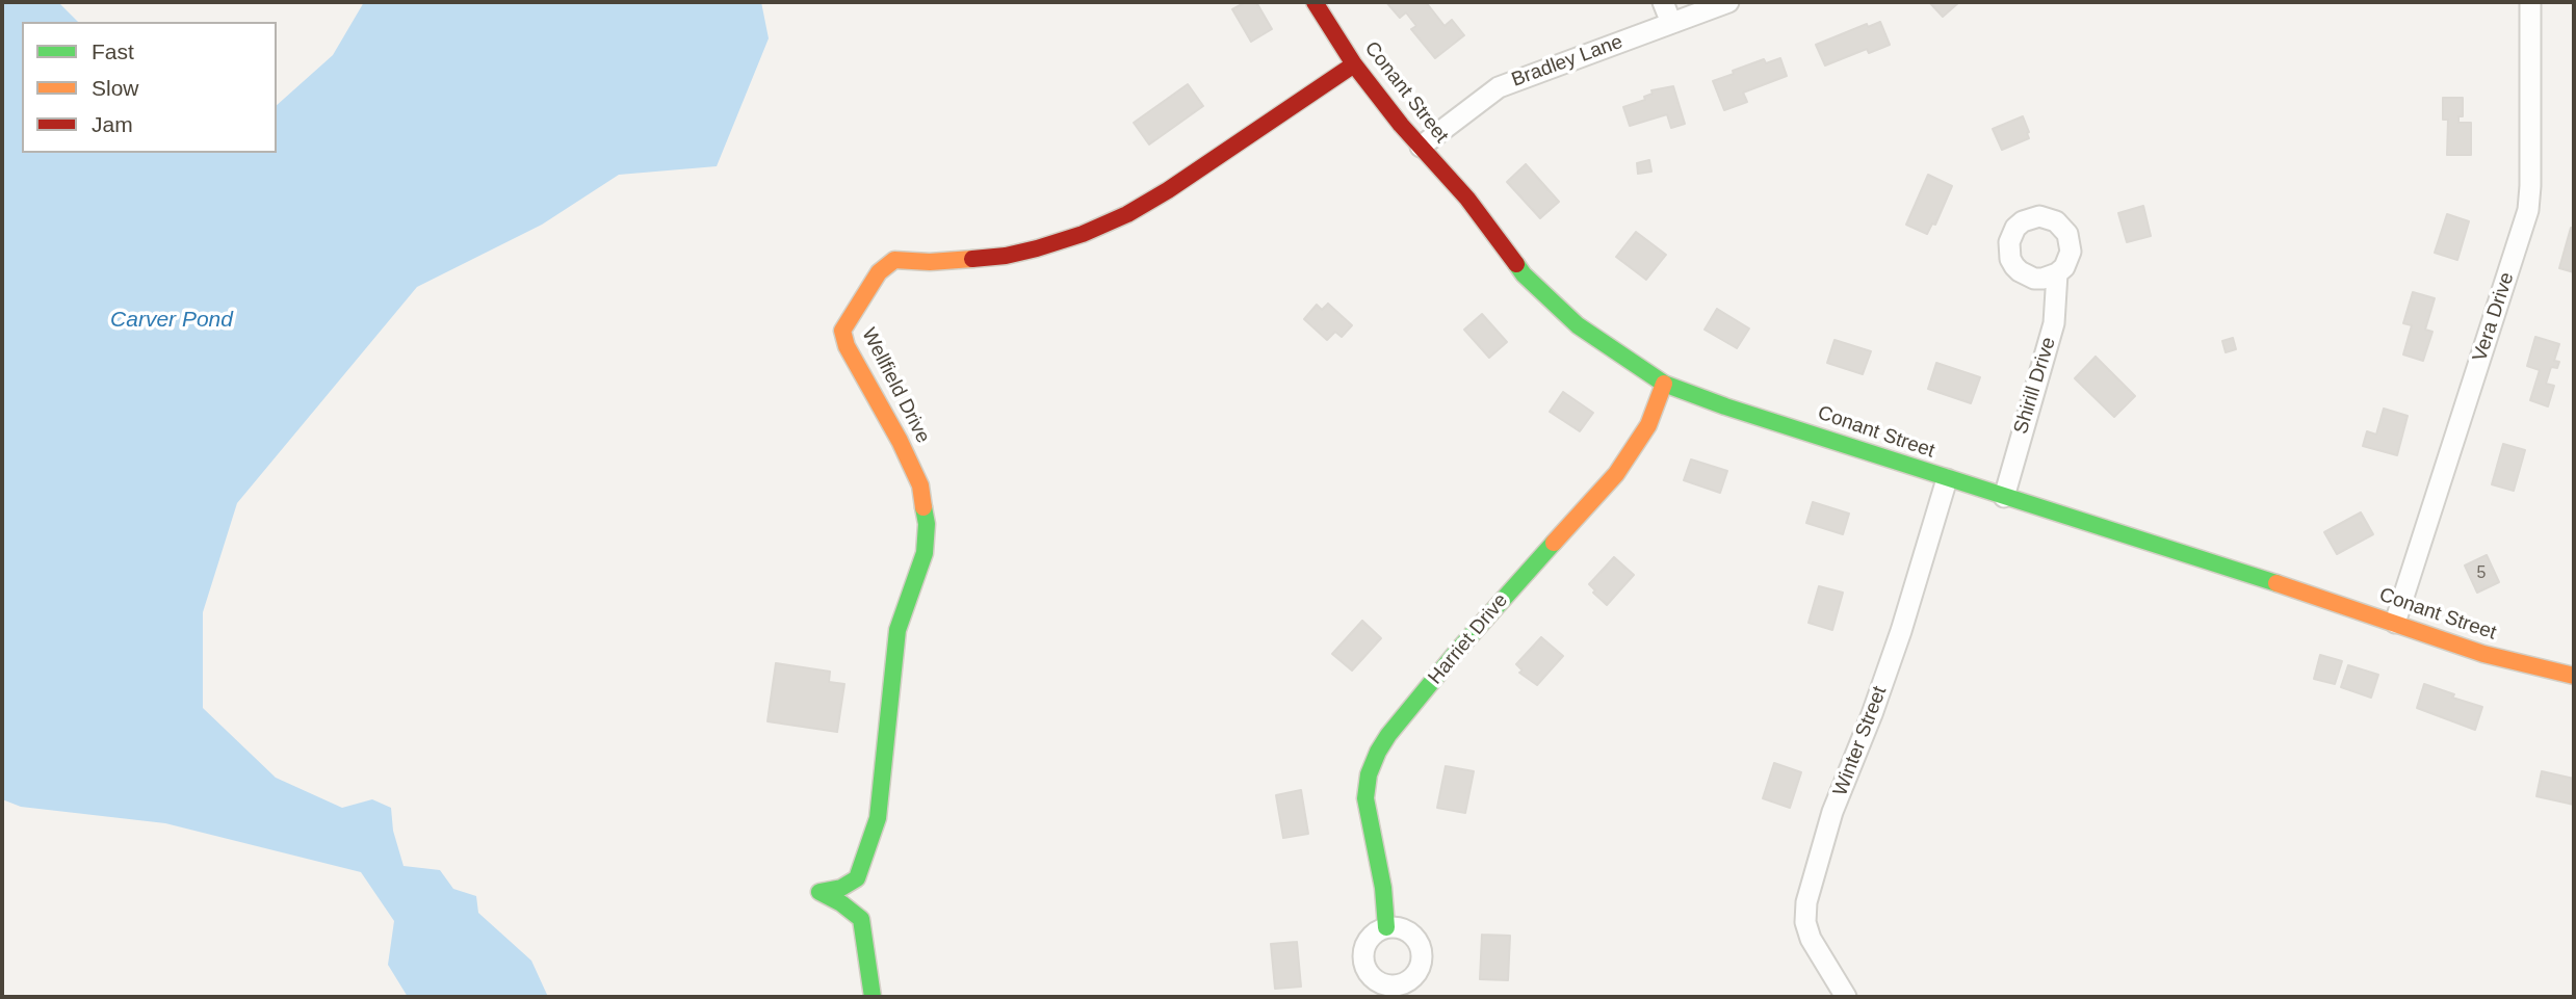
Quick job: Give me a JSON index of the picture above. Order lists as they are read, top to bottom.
{
  "streets": {
    "street": [
      "Bradley Lane",
      "Conant Street",
      "Vera Drive",
      "Wellfield Drive",
      "Shirill Drive",
      "Harriet Drive",
      "Winter Street"
    ]
  },
  "crossings": [
    ["Bradley Lane", "Conant Street"],
    ["Conant Street", "Vera Drive"],
    ["Conant Street", "Wellfield Drive"],
    ["Conant Street", "Shirill Drive"],
    ["Conant Street", "Harriet Drive"],
    ["Conant Street", "Winter Street"]
  ],
  "water": ["Carver Pond"],
  "house_numbers": ["5"],
  "legend": ["Fast", "Slow", "Jam"]
}
